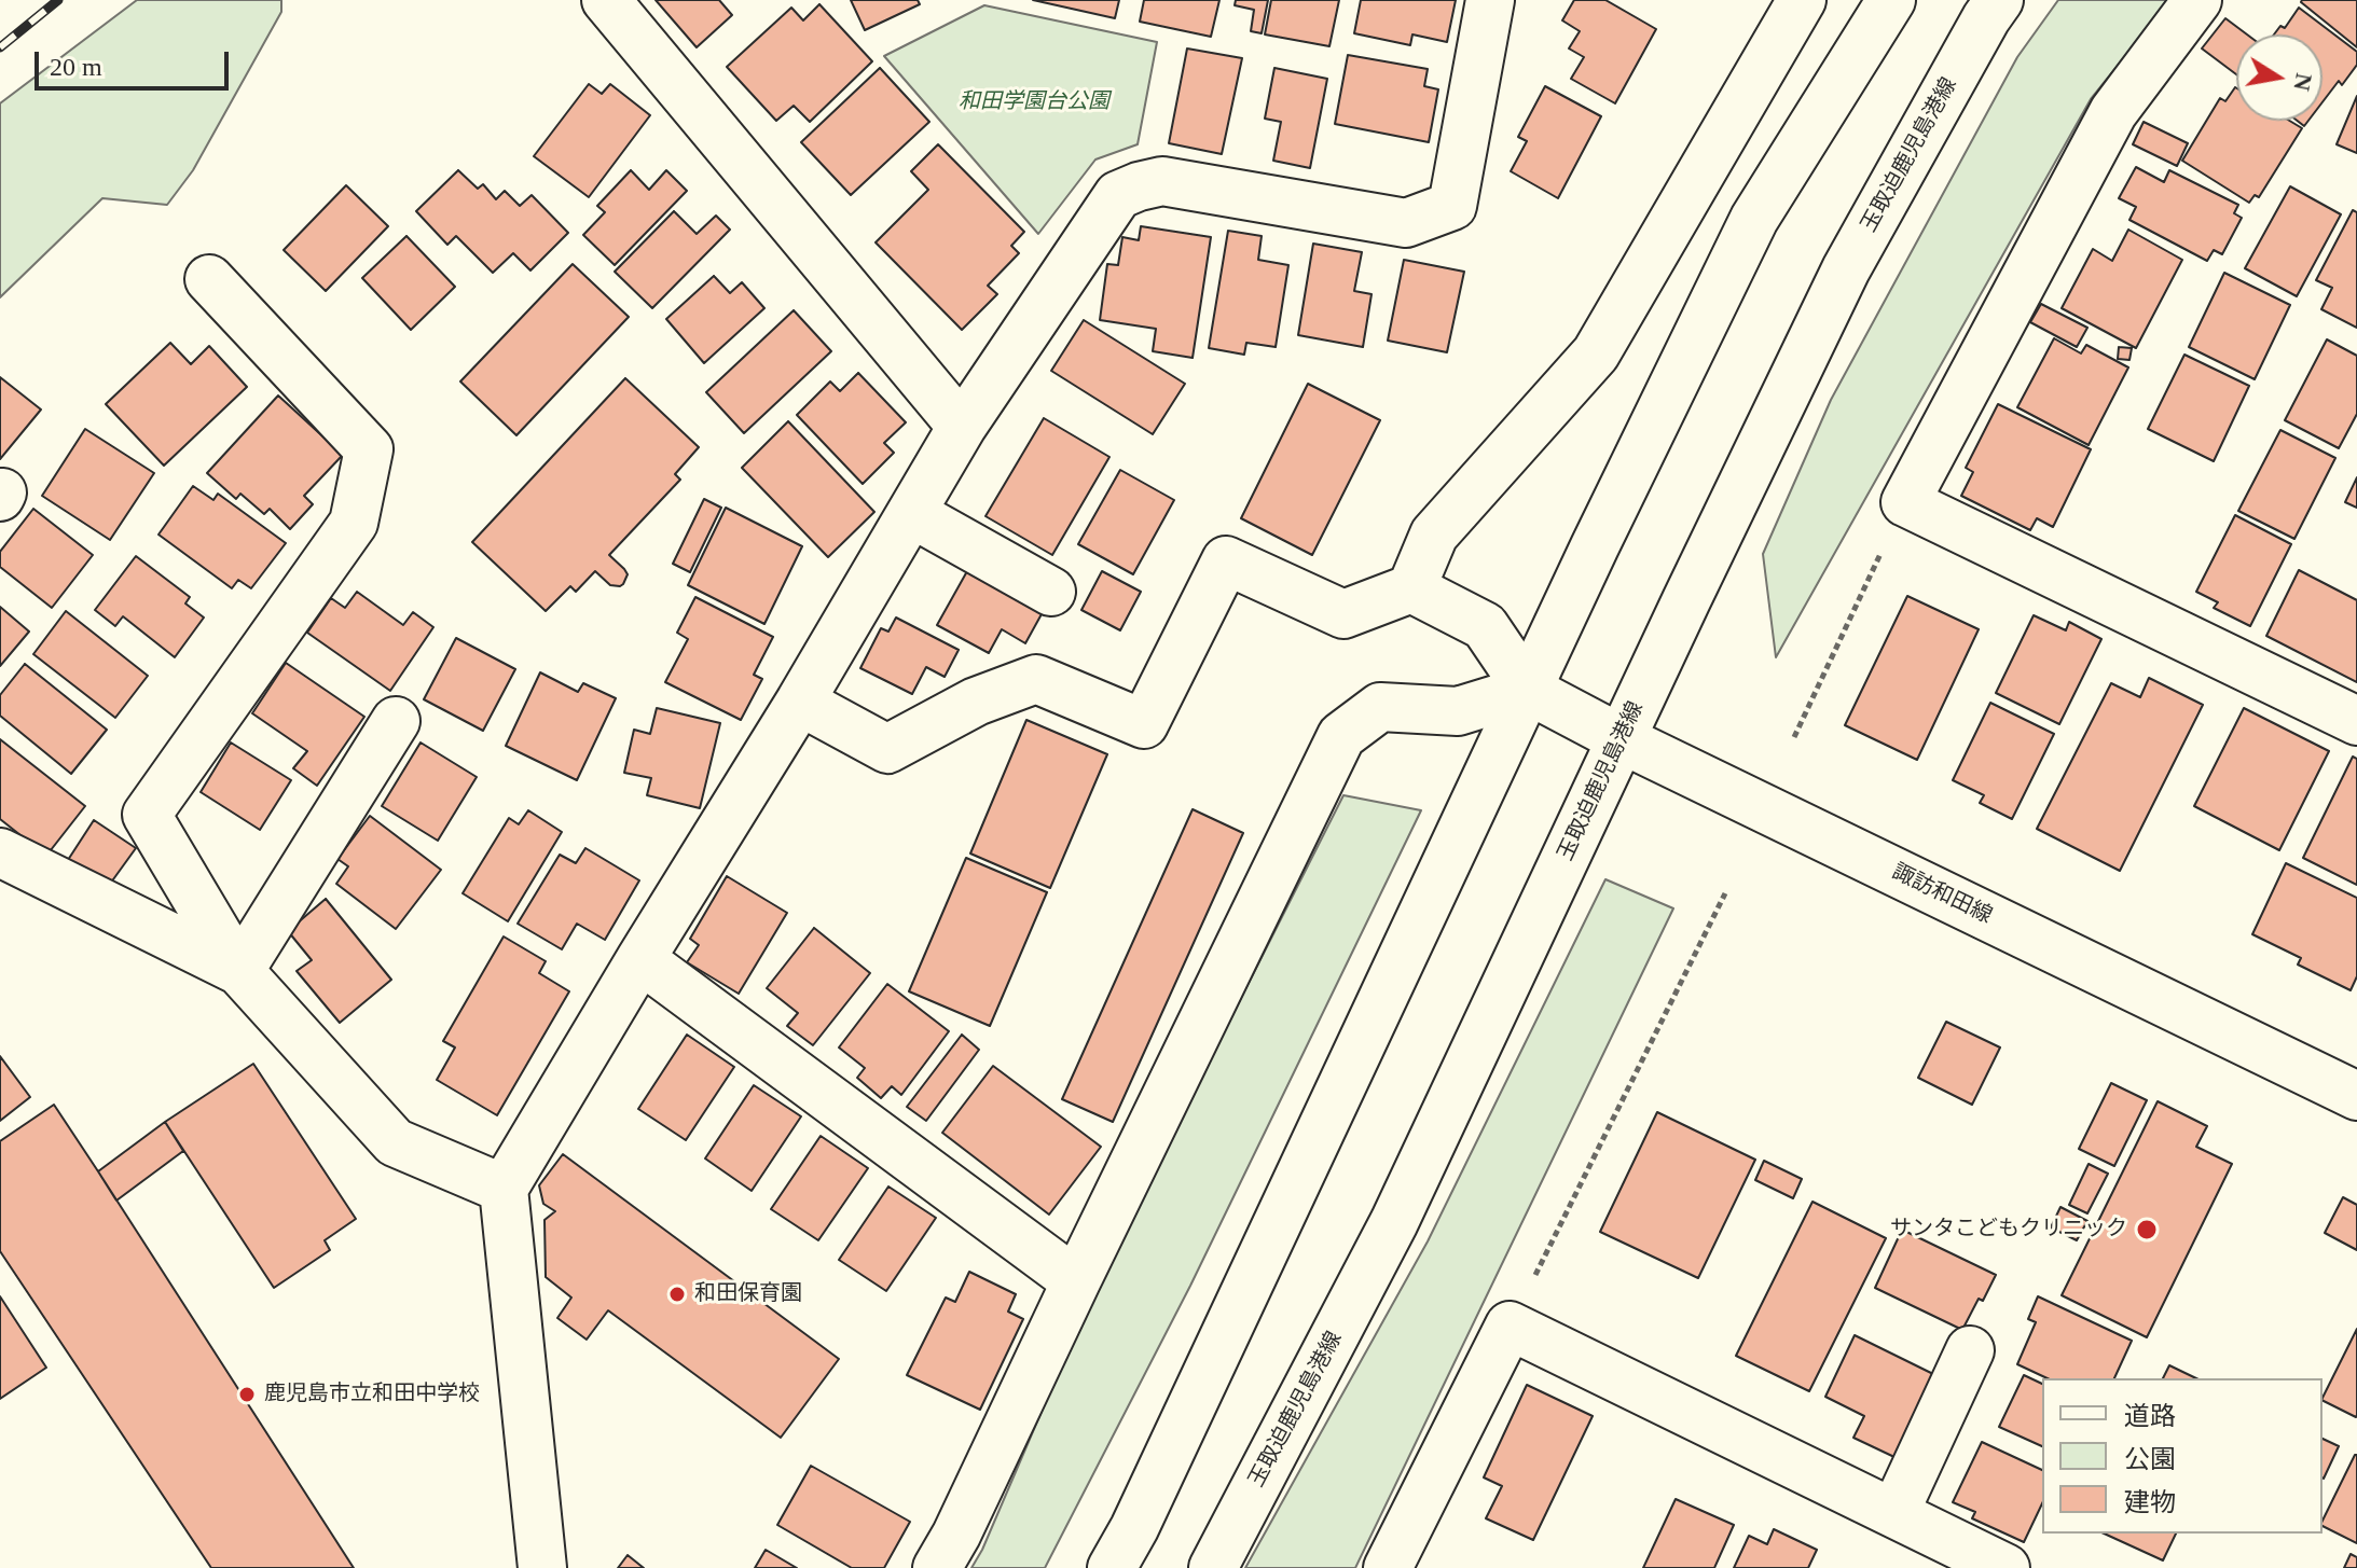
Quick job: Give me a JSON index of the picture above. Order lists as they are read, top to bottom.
{
  "streets": {
    "street": ["玉取迫鹿児島港線", "諏訪和田線"]
  },
  "crossings": [
    ["玉取迫鹿児島港線", "諏訪和田線"]
  ],
  "parks": ["和田学園台公園"],
  "places": ["サンタこどもクリニック", "和田保育園", "鹿児島市立和田中学校"],
  "legend": ["道路", "公園", "建物"],
  "scale_bar": "20 m",
  "north": "right"
}
